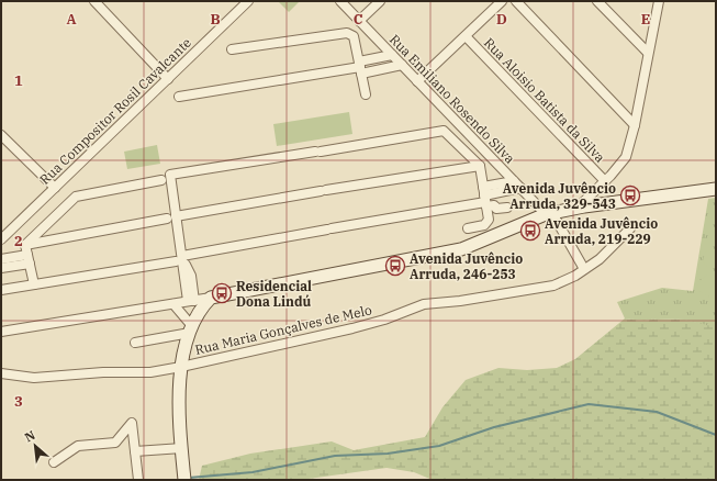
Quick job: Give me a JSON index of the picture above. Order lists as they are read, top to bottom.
{
  "streets": {
    "street": [
      "Rua Emiliano Rosendo Silva",
      "Rua Aloisio Batista da Silva",
      "Rua Compositor Rosil Cavalcante",
      "Rua Maria Gonçalves de Melo"
    ]
  },
  "crossings": [
    ["Rua Emiliano Rosendo Silva", "Rua Maria Gonçalves de Melo"]
  ],
  "places": {
    "bus stop": [
      "Avenida Juvêncio Arruda, 329-543",
      "Avenida Juvêncio Arruda, 219-229",
      "Avenida Juvêncio Arruda, 246-253",
      "Residencial Dona Lindú"
    ]
  },
  "north": "top left",
  "grid": {
    "columns": [
      "A",
      "B",
      "C",
      "D",
      "E"
    ],
    "rows": ["1", "2", "3"]
  }
}
